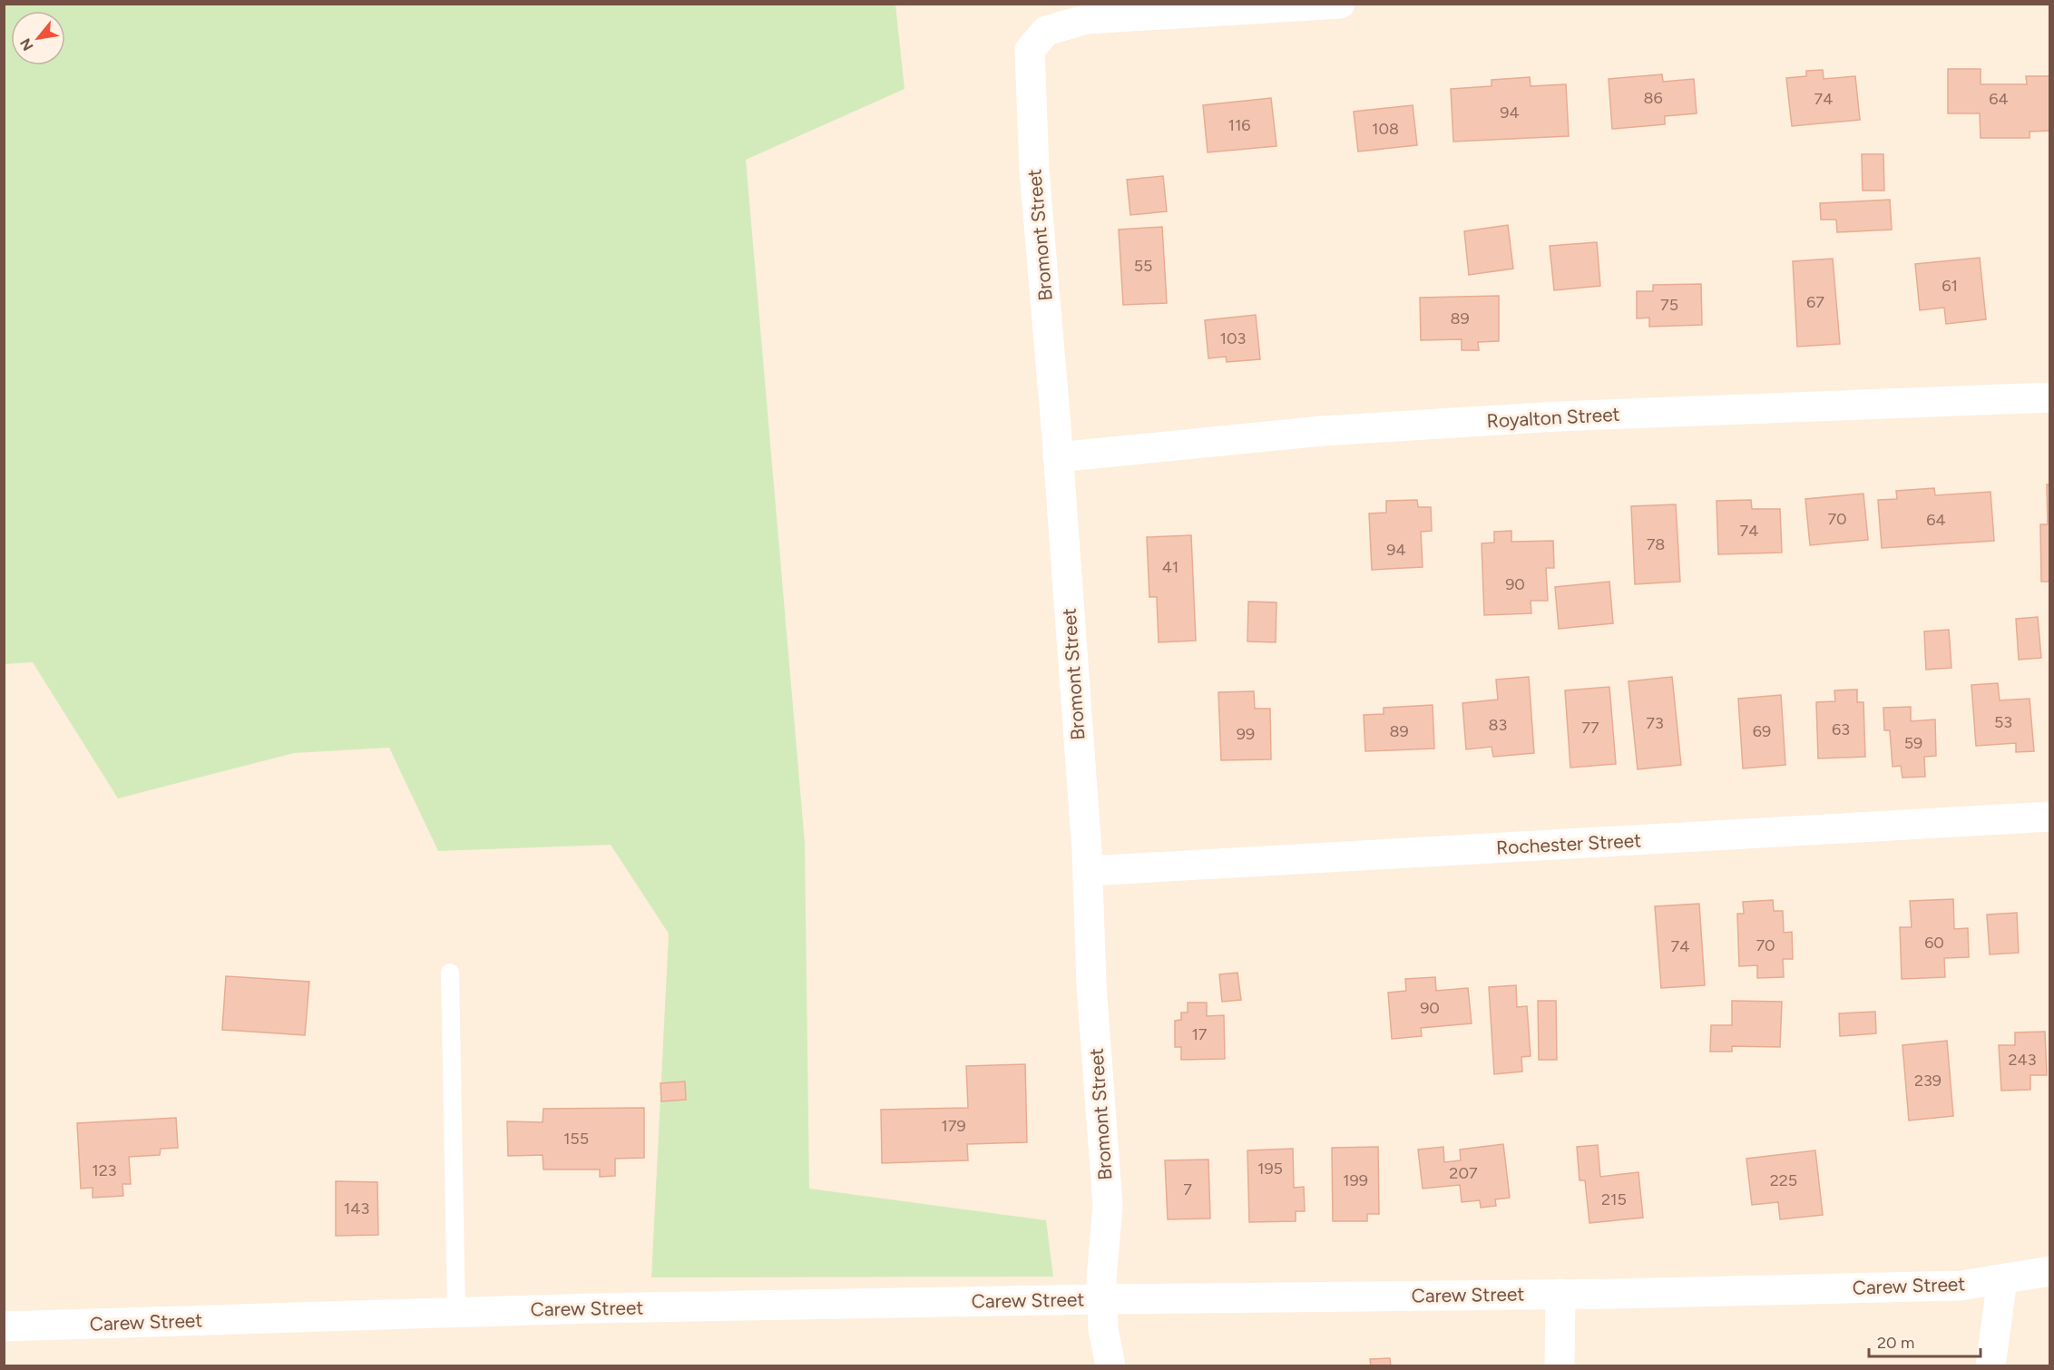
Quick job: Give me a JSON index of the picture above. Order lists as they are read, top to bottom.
{
  "streets": {
    "street": [
      "Bromont Street",
      "Royalton Street",
      "Rochester Street",
      "Carew Street"
    ]
  },
  "crossings": [
    ["Bromont Street", "Royalton Street"],
    ["Bromont Street", "Rochester Street"],
    ["Bromont Street", "Carew Street"]
  ],
  "house_numbers": [
    "86",
    "74",
    "64",
    "94",
    "116",
    "108",
    "55",
    "61",
    "67",
    "75",
    "89",
    "103",
    "70",
    "64",
    "74",
    "78",
    "94",
    "41",
    "90",
    "53",
    "73",
    "83",
    "77",
    "63",
    "89",
    "69",
    "99",
    "59",
    "60",
    "70",
    "74",
    "90",
    "17",
    "243",
    "239",
    "179",
    "155",
    "195",
    "123",
    "207",
    "199",
    "225",
    "7",
    "215",
    "143"
  ],
  "scale_bar": "20 m",
  "north": "bottom left"
}
